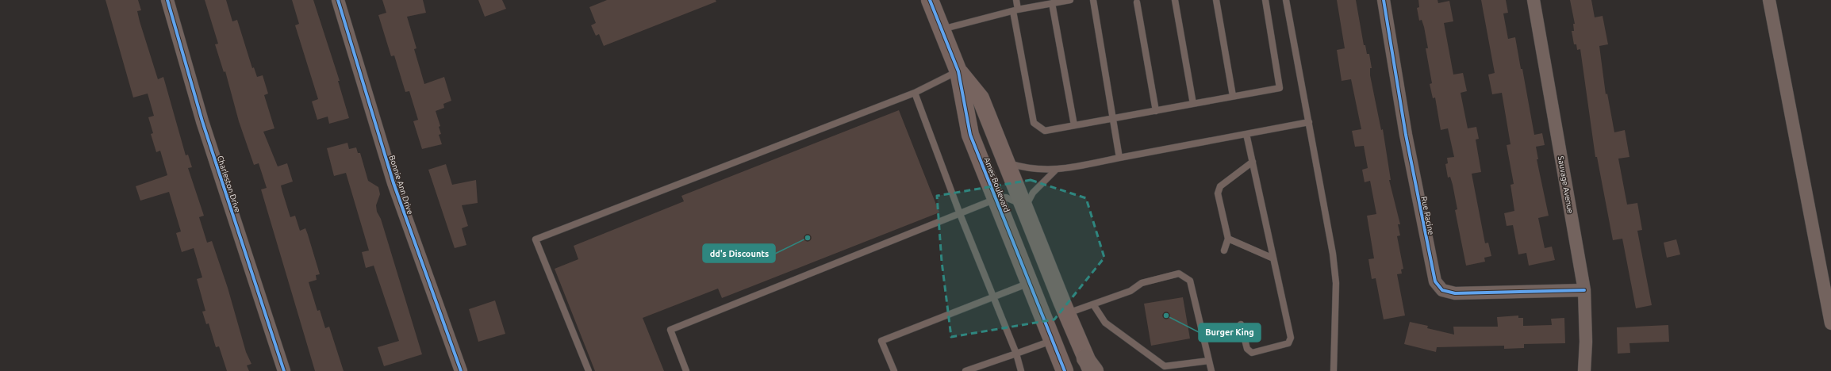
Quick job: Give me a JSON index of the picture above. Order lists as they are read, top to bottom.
{
  "streets": {
    "street": [
      "Charleston Drive",
      "Bonnie Ann Drive",
      "Ames Boulevard",
      "Sauvage Avenue",
      "Rue Racine"
    ]
  },
  "crossings": [
    ["Sauvage Avenue", "Rue Racine"]
  ],
  "places": ["dd's Discounts", "Burger King"]
}
